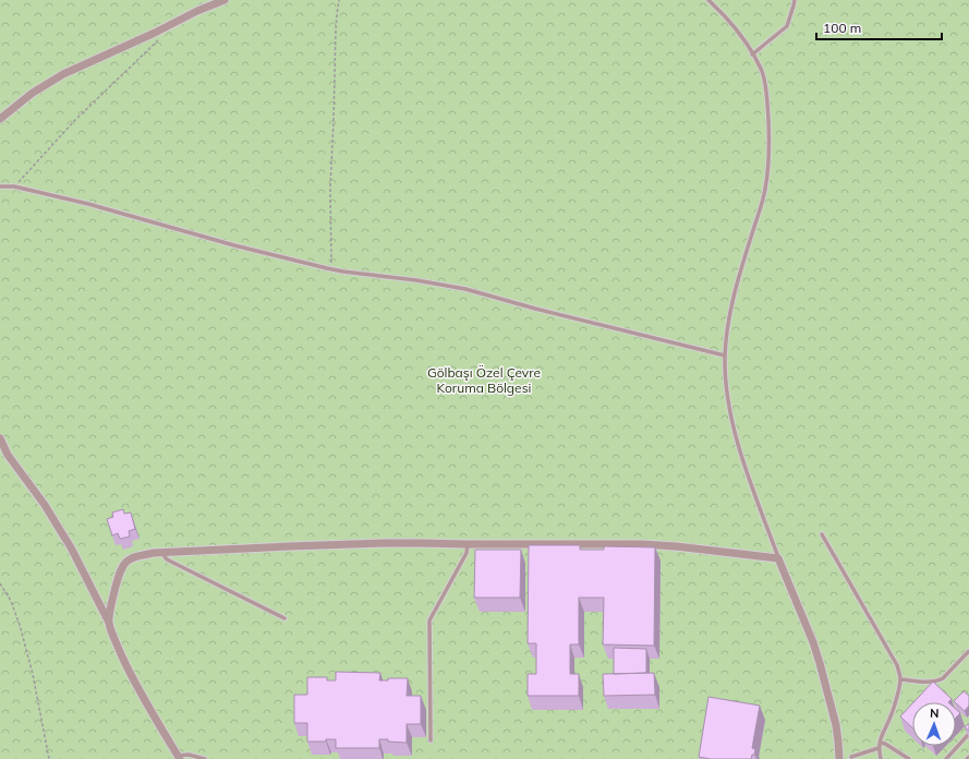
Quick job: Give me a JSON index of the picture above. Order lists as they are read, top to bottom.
{
  "parks": ["Gölbaşı Özel Çevre Koruma Bölgesi"],
  "scale_bar": "100 m",
  "north": "top"
}
